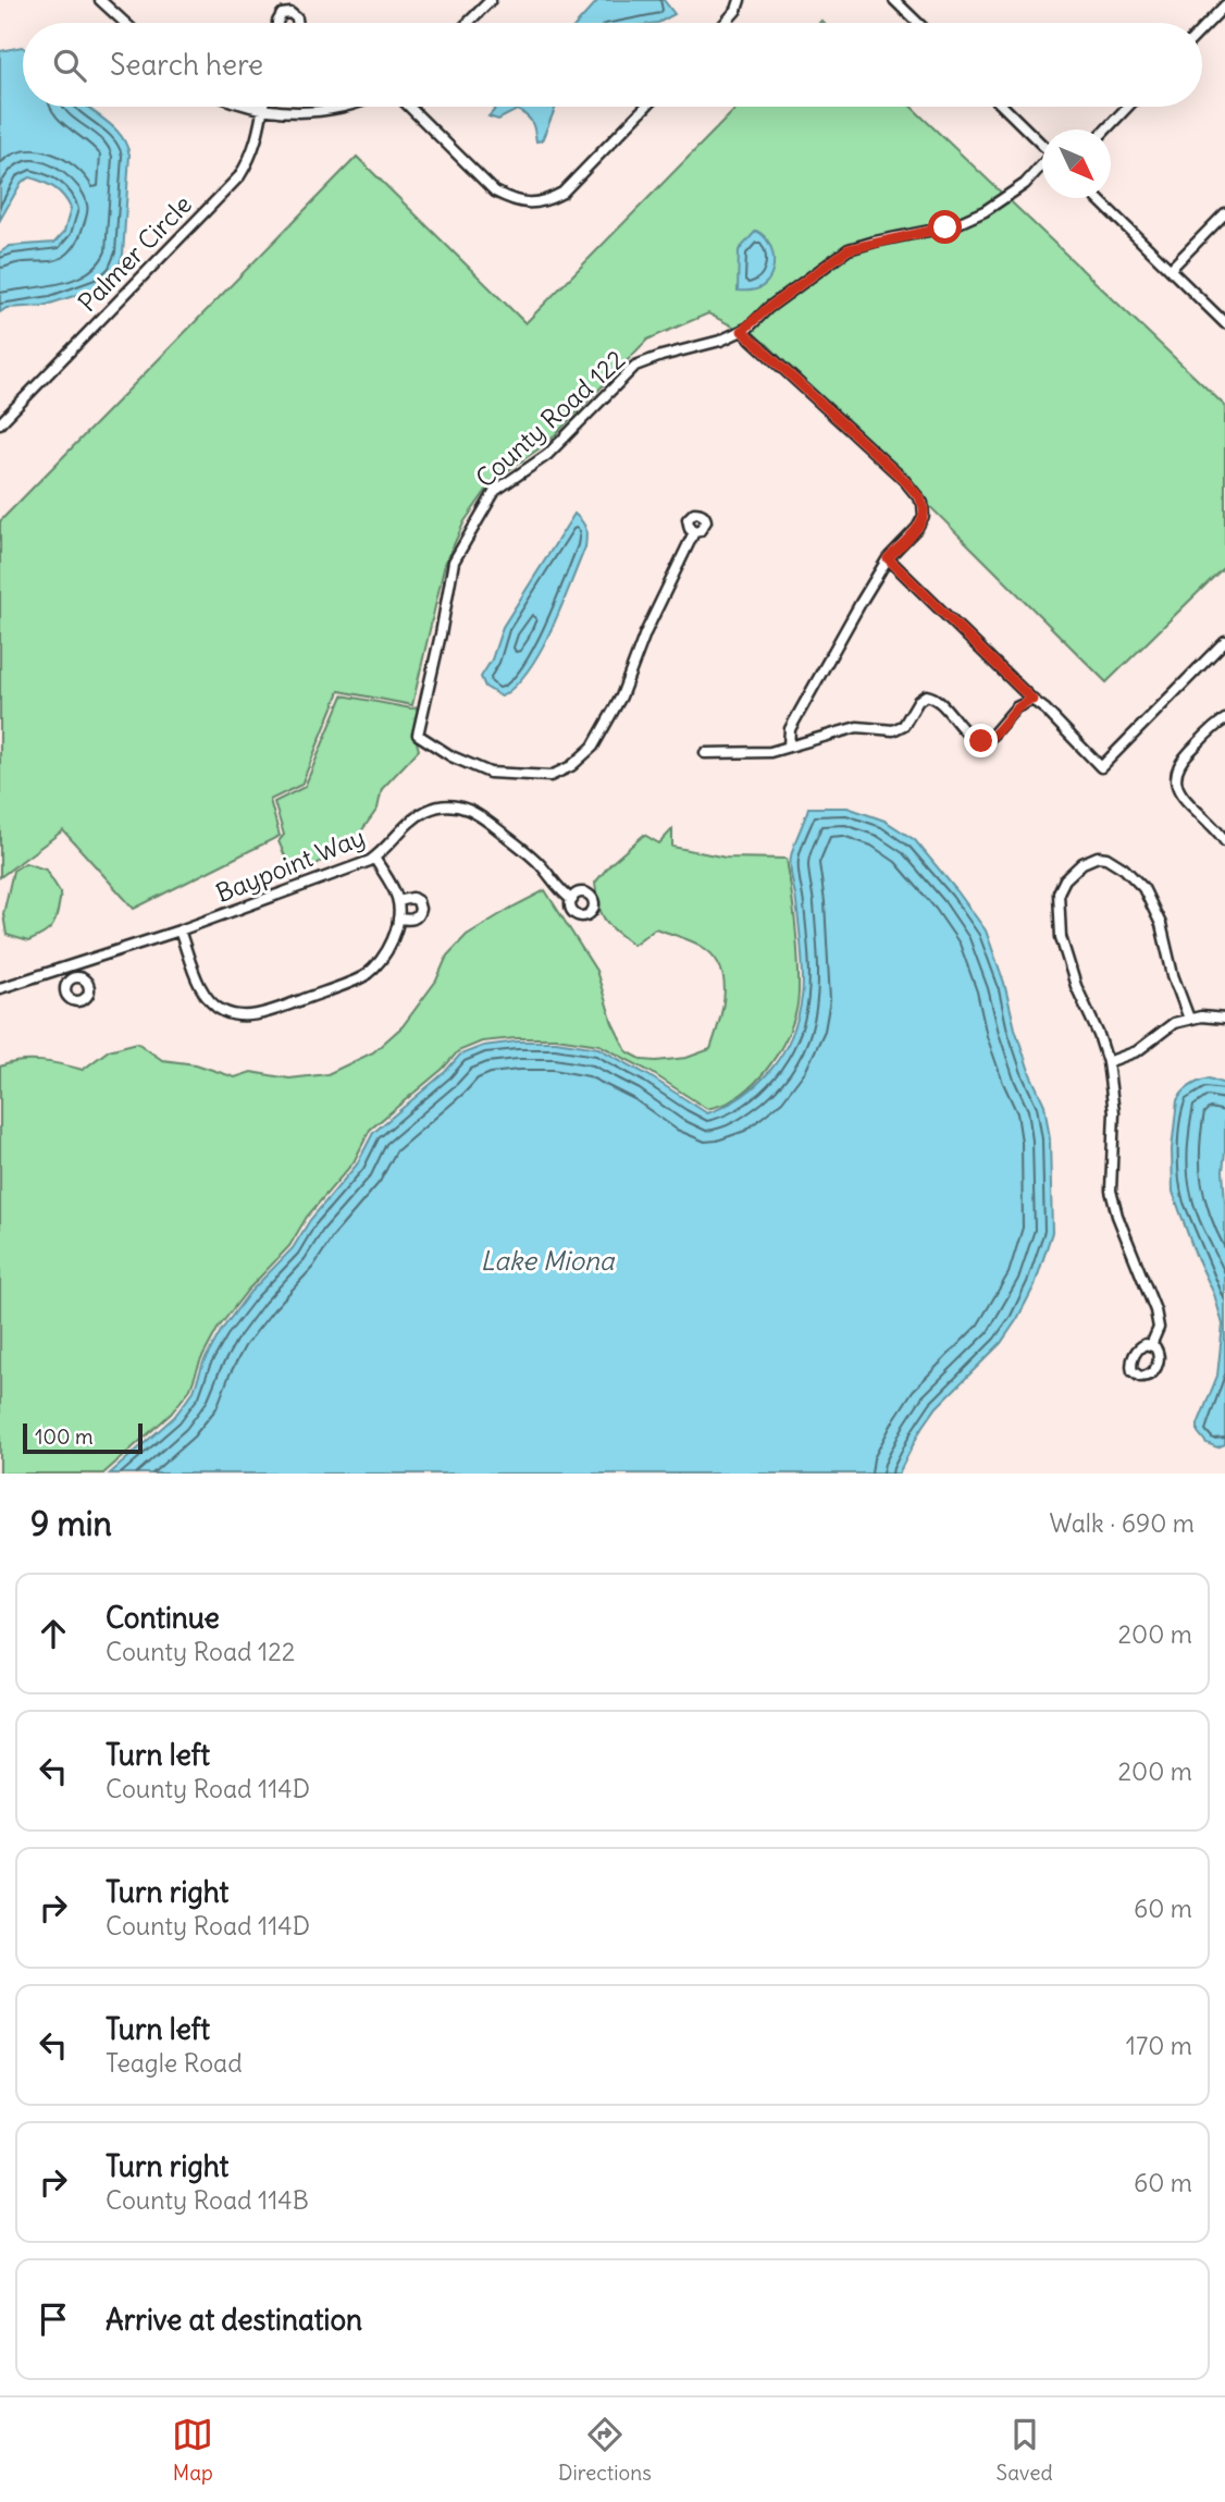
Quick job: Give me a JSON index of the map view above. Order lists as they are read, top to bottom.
{
  "streets": {
    "street": ["Palmer Circle", "County Road 122", "Baypoint Way"]
  },
  "water": ["Lake Miona"],
  "scale_bar": "100 m",
  "north": "bottom right",
  "page": {
    "search": "Search here",
    "scale": "100 m",
    "heading": ["9 min", "Walk · 690 m"],
    "list": [
      ["Continue", "County Road 122", "200 m"],
      ["Turn left", "County Road 114D", "200 m"],
      ["Turn right", "County Road 114D", "60 m"],
      ["Turn left", "Teagle Road", "170 m"],
      ["Turn right", "County Road 114B", "60 m"],
      "Arrive at destination"
    ],
    "nav": ["Map", "Directions", "Saved"]
  }
}
